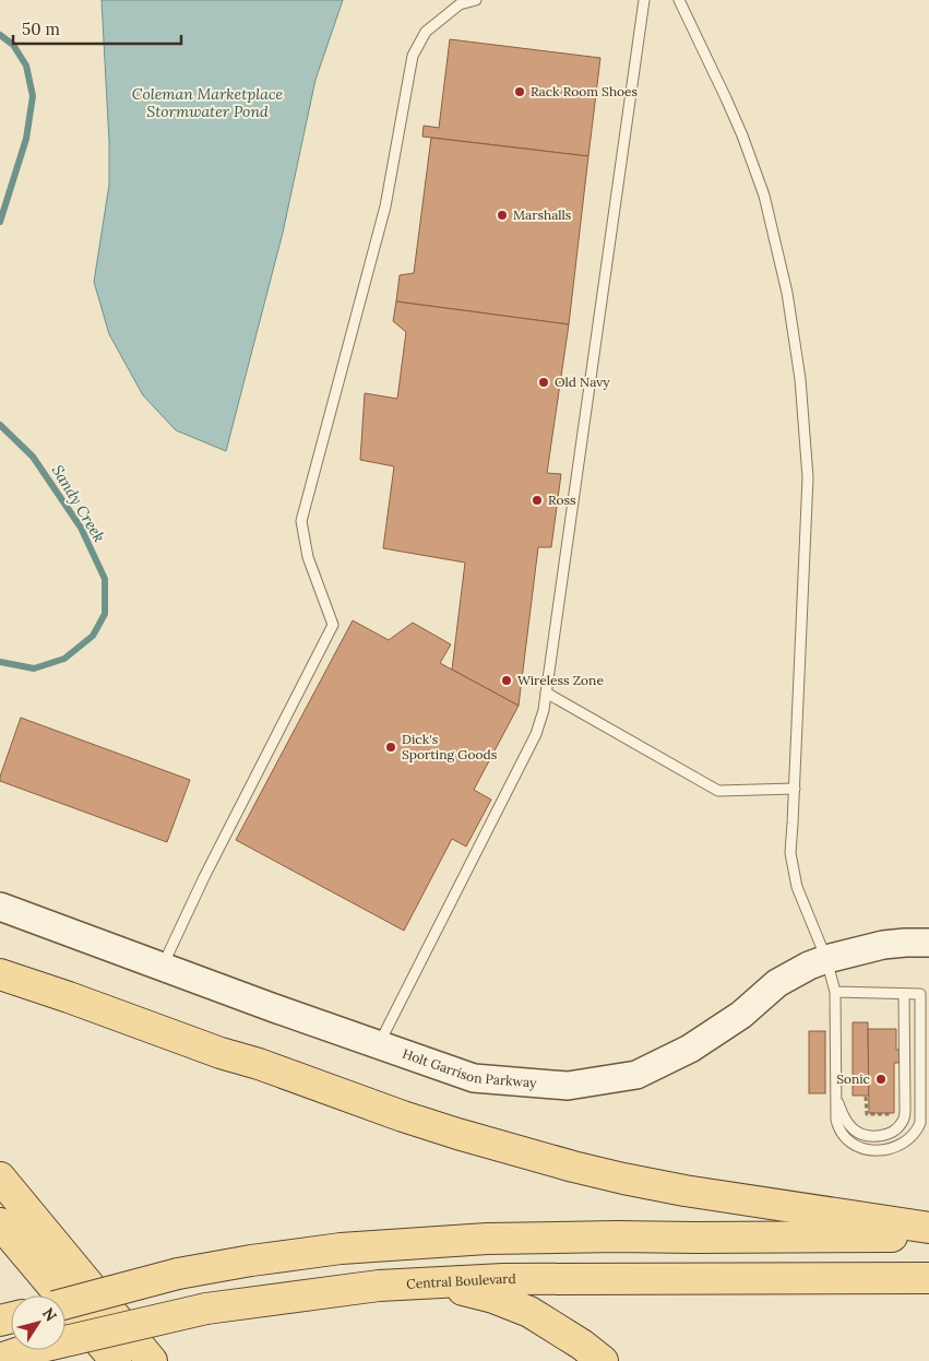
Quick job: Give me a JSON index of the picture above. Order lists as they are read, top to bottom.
{
  "streets": {
    "main road": ["Central Boulevard"],
    "street": ["Holt Garrison Parkway"]
  },
  "water": ["Coleman Marketplace Stormwater Pond", "Sandy Creek"],
  "places": [
    "Rack Room Shoes",
    "Marshalls",
    "Old Navy",
    "Ross",
    "Wireless Zone",
    "Dick's Sporting Goods",
    "Sonic"
  ],
  "scale_bar": "50 m",
  "north": "top right"
}
